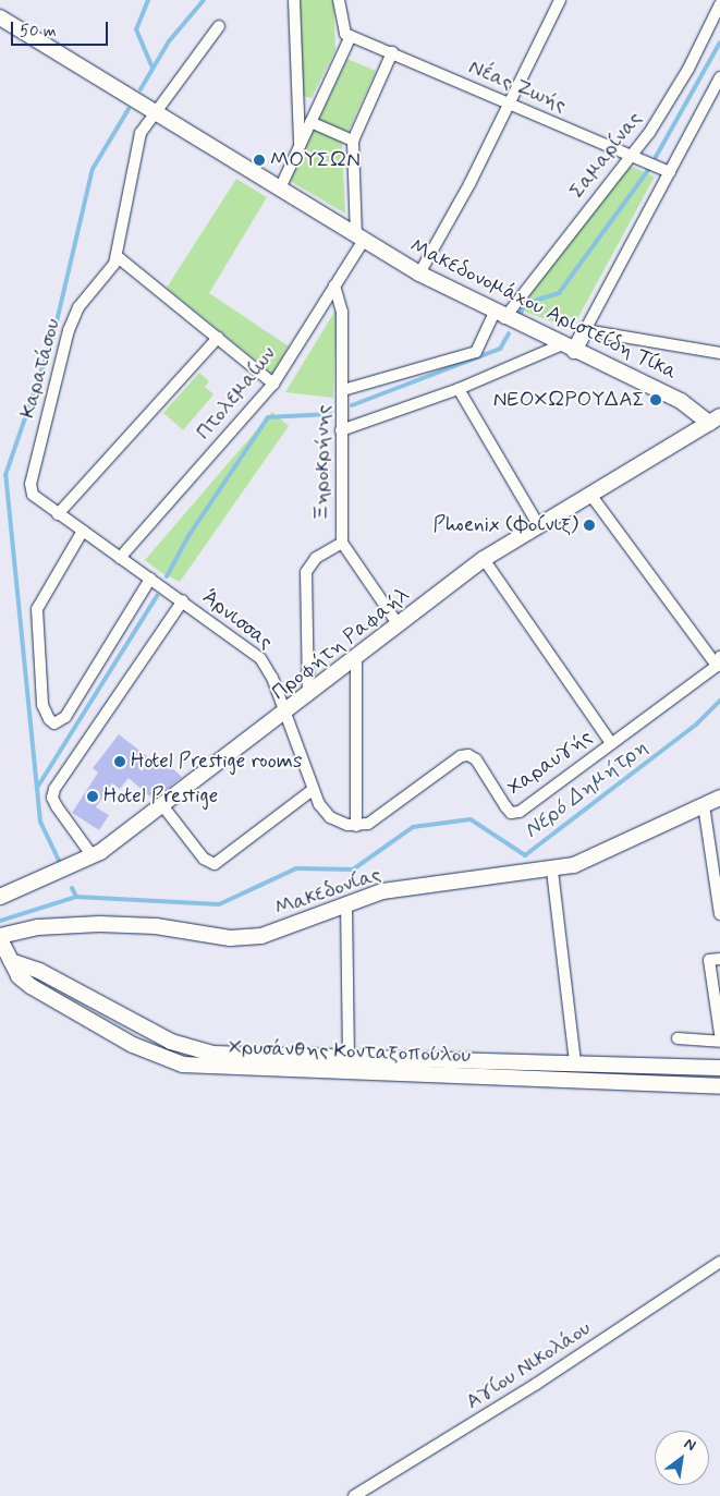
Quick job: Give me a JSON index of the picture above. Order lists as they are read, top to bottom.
{
  "streets": {
    "street": [
      "Νέας Ζωής",
      "Σαμαρίνας",
      "Μακεδονομάχου Αριστείδη Τίκα",
      "Καρατάσου",
      "Πτολεμαίων",
      "Ξηροκρήνης",
      "Άρνισσας",
      "Προφήτη Ραφαήλ",
      "Χαραυγής",
      "Μακεδονίας",
      "Χρυσάνθης Κονταξοπούλου",
      "Αγίου Νικολάου"
    ]
  },
  "crossings": [
    ["Νέας Ζωής", "Σαμαρίνας"],
    ["Σαμαρίνας", "Μακεδονομάχου Αριστείδη Τίκα"],
    ["Σαμαρίνας", "Ξηροκρήνης"],
    ["Μακεδονομάχου Αριστείδη Τίκα", "Καρατάσου"],
    ["Μακεδονομάχου Αριστείδη Τίκα", "Πτολεμαίων"],
    ["Μακεδονομάχου Αριστείδη Τίκα", "Προφήτη Ραφαήλ"],
    ["Καρατάσου", "Άρνισσας"],
    ["Πτολεμαίων", "Ξηροκρήνης"],
    ["Πτολεμαίων", "Άρνισσας"],
    ["Ξηροκρήνης", "Προφήτη Ραφαήλ"],
    ["Άρνισσας", "Προφήτη Ραφαήλ"],
    ["Άρνισσας", "Χαραυγής"],
    ["Μακεδονίας", "Χρυσάνθης Κονταξοπούλου"]
  ],
  "water": ["Νερό Δημήτρη"],
  "places": [
    "ΜΟΥΣΩΝ",
    "ΝΕΟΧΩΡΟΥΔΑΣ",
    "Phoenix (Φοίνιξ)",
    "Hotel Prestige rooms",
    "Hotel Prestige"
  ],
  "scale_bar": "50 m",
  "north": "top right"
}
